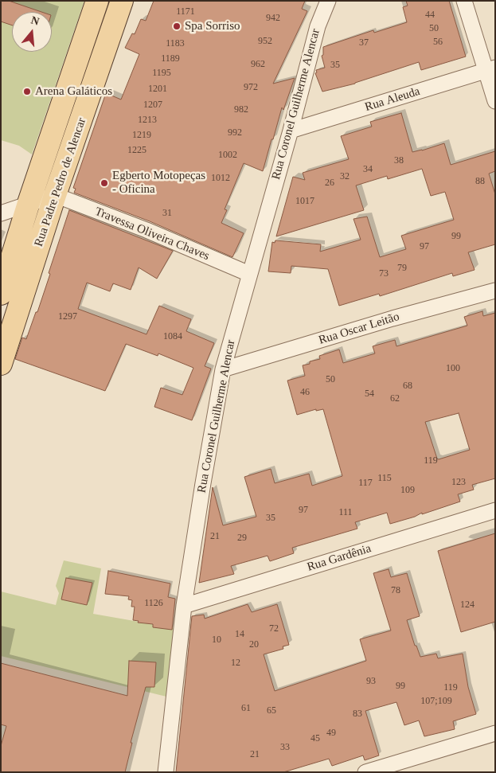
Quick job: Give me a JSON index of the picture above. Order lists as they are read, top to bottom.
{
  "streets": {
    "main road": ["Rua Padre Pedro de Alencar"],
    "street": [
      "Rua Aleuda",
      "Rua Coronel Guilherme Alencar",
      "Travessa Oliveira Chaves",
      "Rua Oscar Leitão",
      "Rua Gardênia"
    ]
  },
  "crossings": [
    ["Rua Aleuda", "Rua Coronel Guilherme Alencar"],
    ["Rua Coronel Guilherme Alencar", "Travessa Oliveira Chaves"],
    ["Rua Coronel Guilherme Alencar", "Rua Oscar Leitão"],
    ["Rua Coronel Guilherme Alencar", "Rua Gardênia"],
    ["Rua Padre Pedro de Alencar", "Travessa Oliveira Chaves"]
  ],
  "places": ["Spa Sorriso", "Arena Galáticos", "Egberto Motopeças - Oficina"],
  "house_numbers": [
    "1171",
    "44",
    "942",
    "50",
    "952",
    "56",
    "37",
    "1183",
    "1189",
    "962",
    "35",
    "1195",
    "972",
    "1201",
    "1207",
    "982",
    "1213",
    "992",
    "1219",
    "1225",
    "1002",
    "38",
    "34",
    "32",
    "1012",
    "88",
    "26",
    "1017",
    "31",
    "99",
    "97",
    "79",
    "73",
    "1297",
    "1084",
    "100",
    "50",
    "68",
    "46",
    "54",
    "62",
    "119",
    "115",
    "123",
    "117",
    "109",
    "97",
    "111",
    "35",
    "21",
    "29",
    "78",
    "1126",
    "124",
    "72",
    "14",
    "10",
    "20",
    "12",
    "93",
    "99",
    "119",
    "107;109",
    "61",
    "65",
    "83",
    "49",
    "45",
    "33",
    "21"
  ],
  "north": "top"
}
